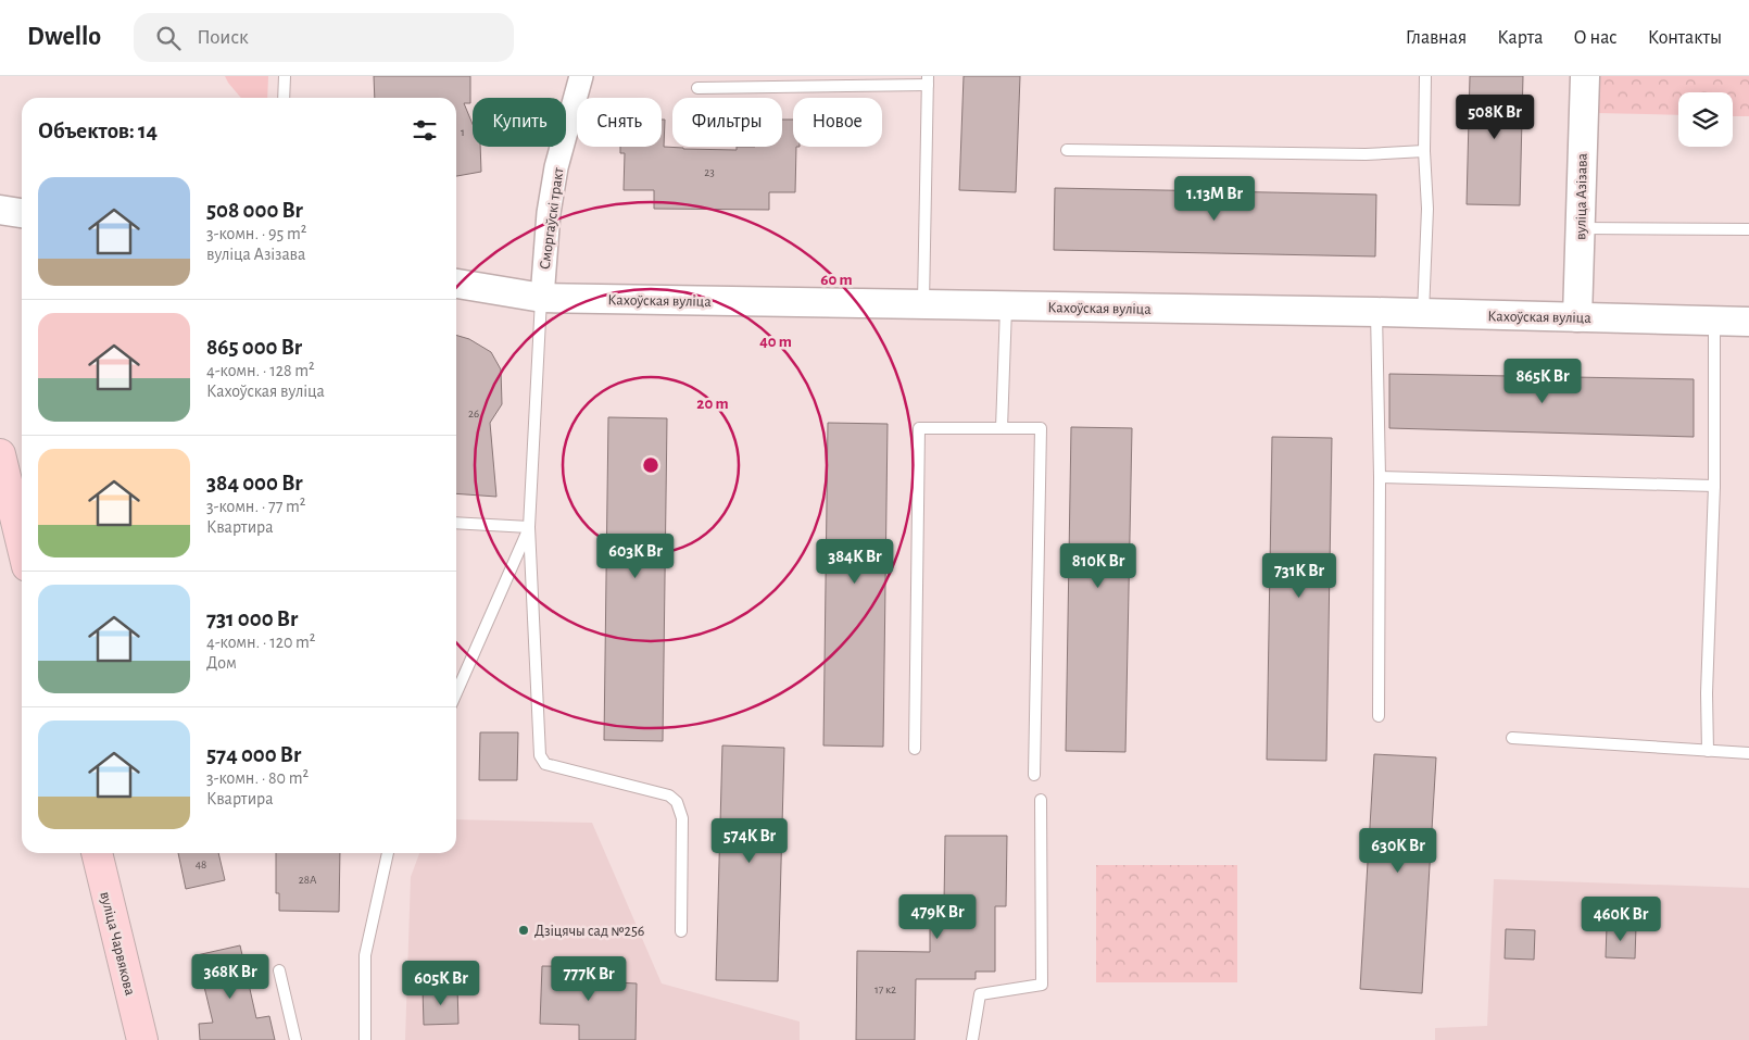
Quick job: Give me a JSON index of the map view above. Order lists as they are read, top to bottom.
{
  "streets": {
    "main road": ["вуліца Чарвякова"],
    "street": ["вуліца Азізава", "Сморгаўскі тракт", "Кахоўская вуліца"]
  },
  "crossings": [
    ["вуліца Азізава", "Кахоўская вуліца"],
    ["Сморгаўскі тракт", "Кахоўская вуліца"]
  ],
  "places": ["Дзіцячы сад №256"],
  "house_numbers": [
    "1",
    "23",
    "26",
    "48",
    "28А",
    "17 к2"
  ],
  "page": {
    "header": "Dwello",
    "search": "Поиск",
    "nav": [
      "Главная",
      "Карта",
      "О нас",
      "Контакты"
    ],
    "price": [
      "508K Br",
      "1.13M Br",
      "865K Br",
      "603K Br",
      "384K Br",
      "810K Br",
      "731K Br",
      "574K Br",
      "630K Br",
      "479K Br",
      "460K Br",
      "368K Br",
      "777K Br",
      "605K Br"
    ],
    "chip": [
      "Купить",
      "Снять",
      "Фильтры",
      "Новое"
    ],
    "heading": "Объектов: 14",
    "list": [
      {
        "name": "508 000 Br",
        "note": "3-комн. · 95 m² · вуліца Азізава"
      },
      {
        "name": "865 000 Br",
        "note": "4-комн. · 128 m² · Кахоўская вуліца"
      },
      {
        "name": "384 000 Br",
        "note": "3-комн. · 77 m² · Квартира"
      },
      {
        "name": "731 000 Br",
        "note": "4-комн. · 120 m² · Дом"
      },
      {
        "name": "574 000 Br",
        "note": "3-комн. · 80 m² · Квартира"
      }
    ]
  },
  "rings": ["60 m", "40 m", "20 m"]
}
